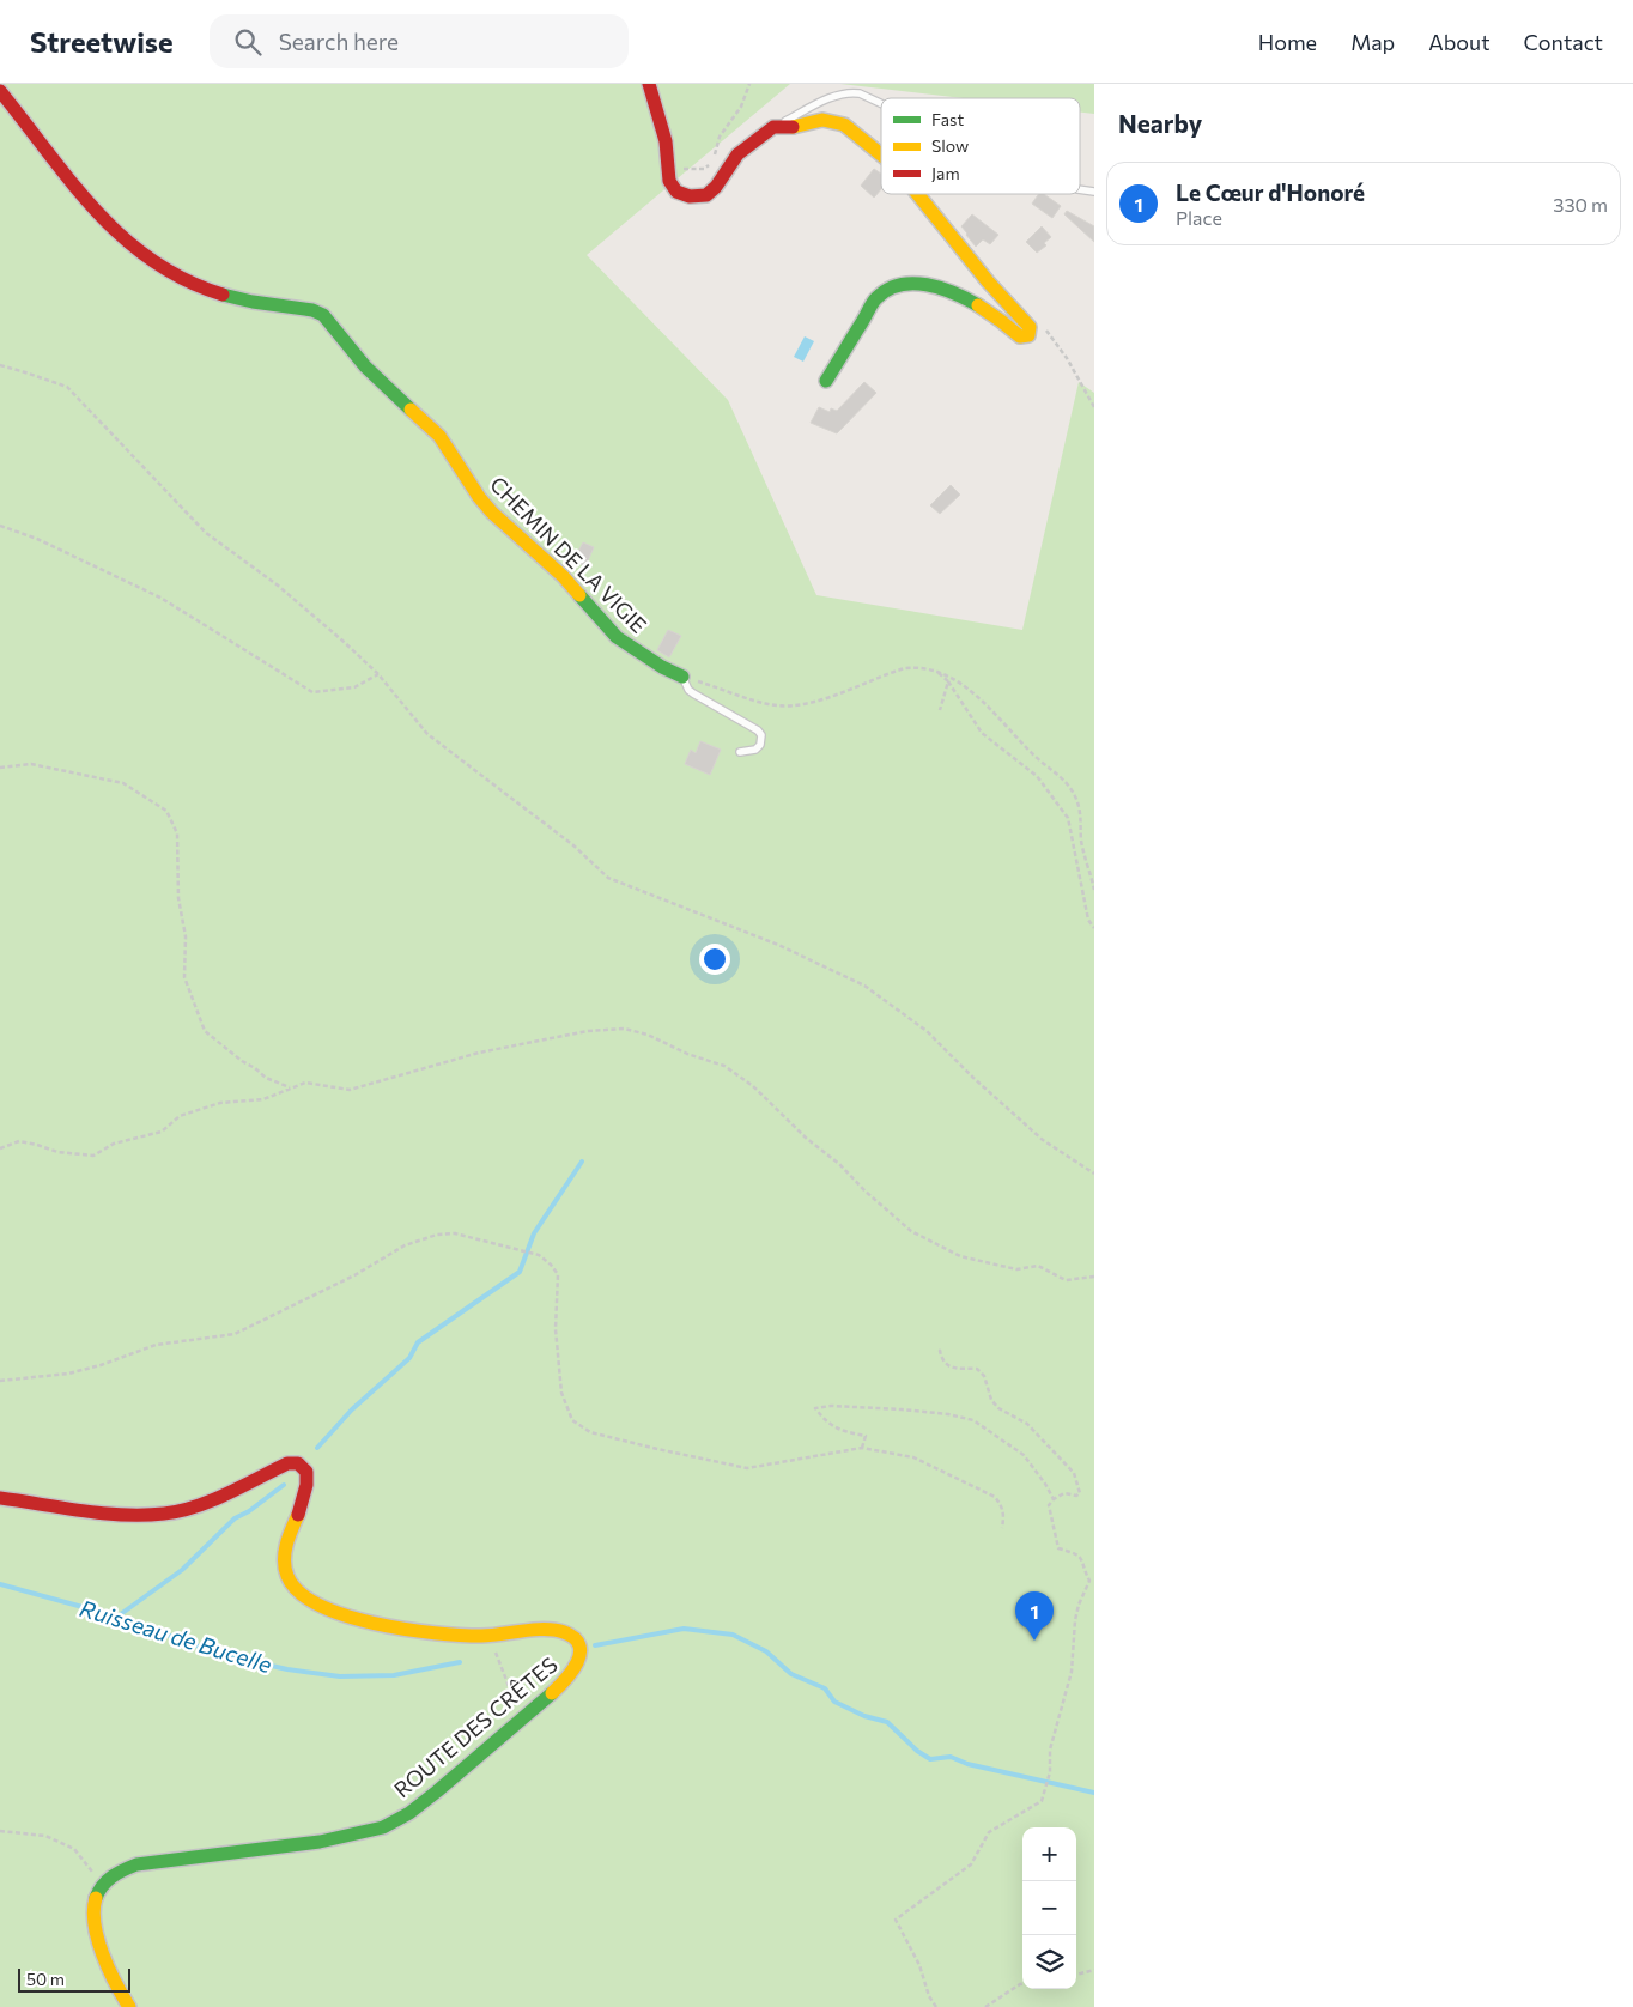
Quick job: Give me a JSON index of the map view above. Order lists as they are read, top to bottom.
{
  "streets": {
    "street": ["CHEMIN DE LA VIGIE", "ROUTE DES CRÊTES"]
  },
  "water": ["Ruisseau de Bucelle"],
  "legend": ["Fast", "Slow", "Jam"],
  "scale_bar": "50 m",
  "page": {
    "header": "Streetwise",
    "search": "Search here",
    "nav": [
      "Home",
      "Map",
      "About",
      "Contact"
    ],
    "heading": "Nearby",
    "list": [
      {
        "mark": "1",
        "name": "Le Cœur d'Honoré",
        "note": "Place",
        "value": "330 m"
      }
    ],
    "pins": "1",
    "map_buttons": ["+", "−"],
    "scale": "50 m"
  }
}
